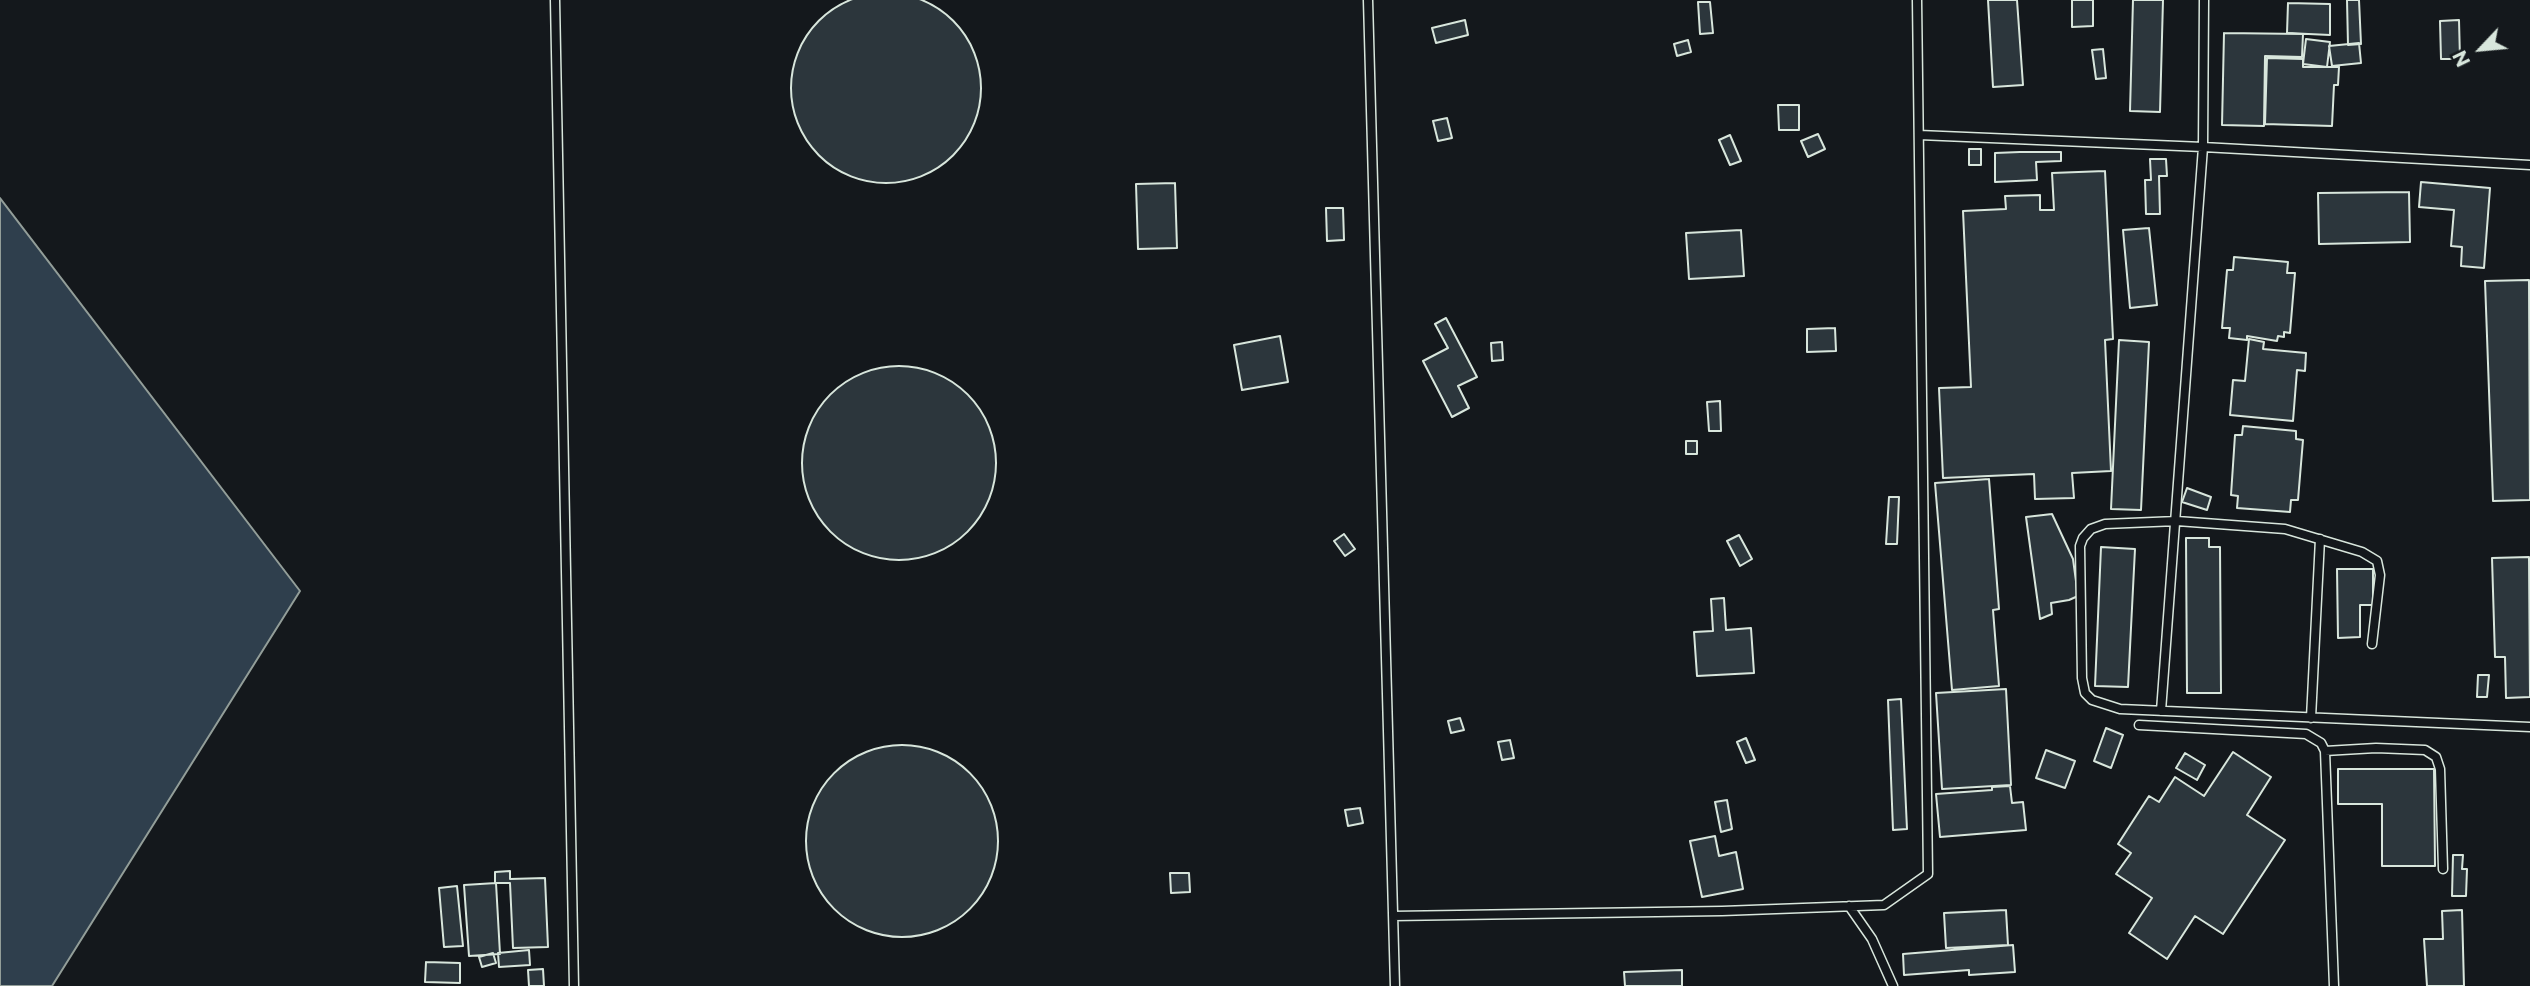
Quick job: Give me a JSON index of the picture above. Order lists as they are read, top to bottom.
{
  "north": "bottom left"
}
